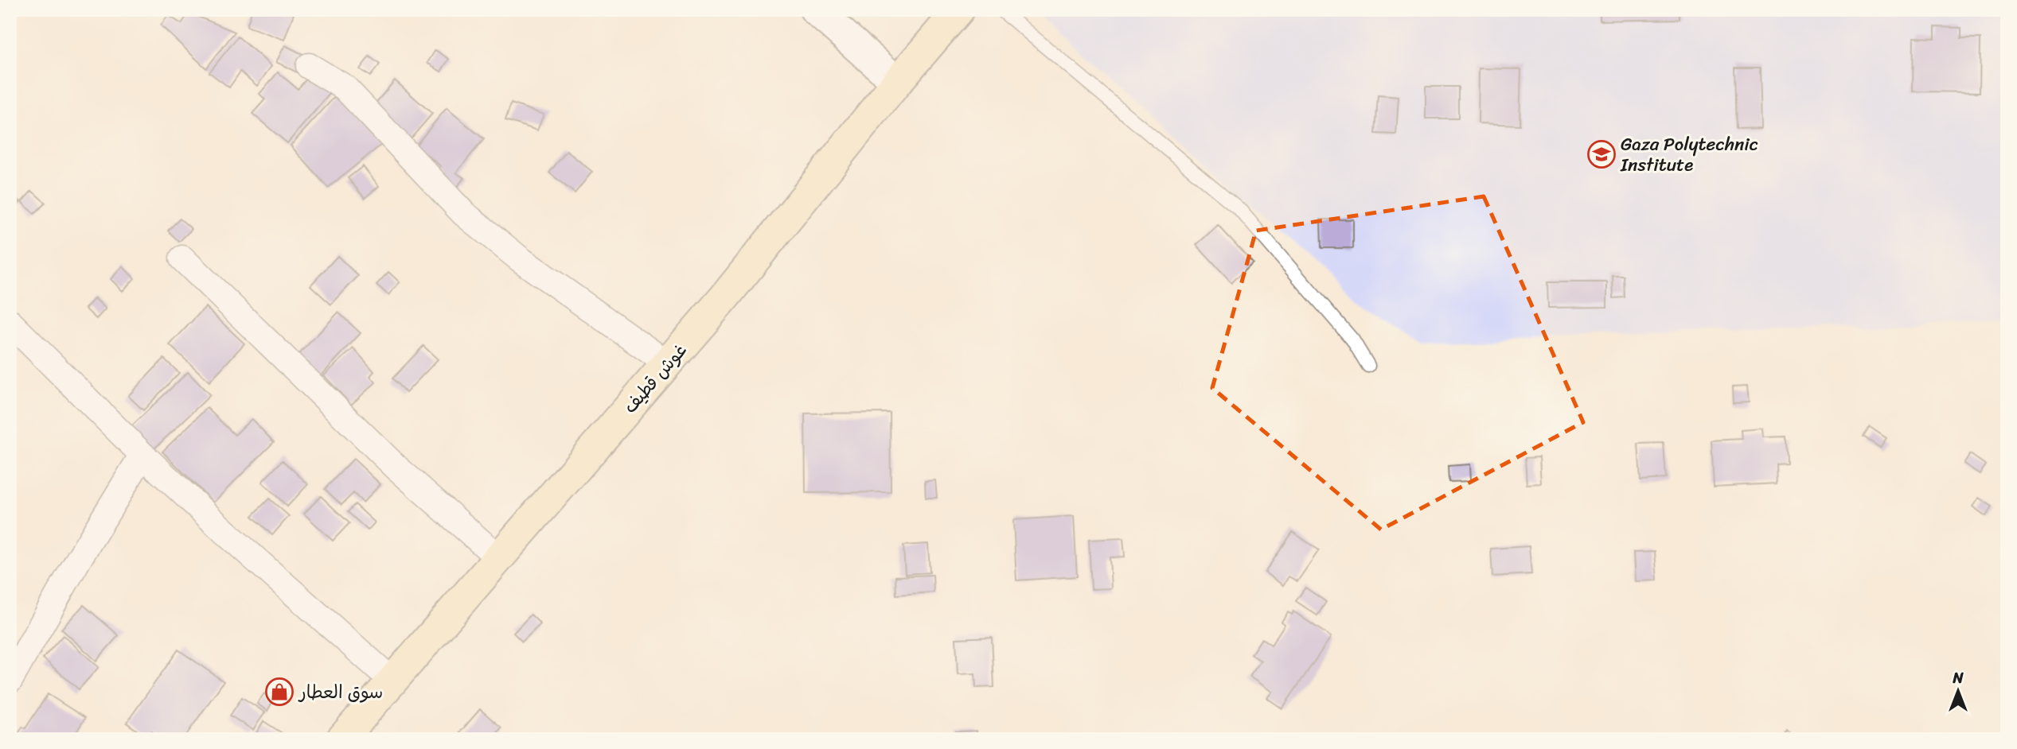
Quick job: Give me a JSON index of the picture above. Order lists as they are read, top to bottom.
{
  "streets": {
    "main road": ["غوش قطيف"]
  },
  "places": {
    "school or university": ["Gaza Polytechnic Institute"],
    "shop": ["سوق العطار"]
  },
  "north": "top"
}
